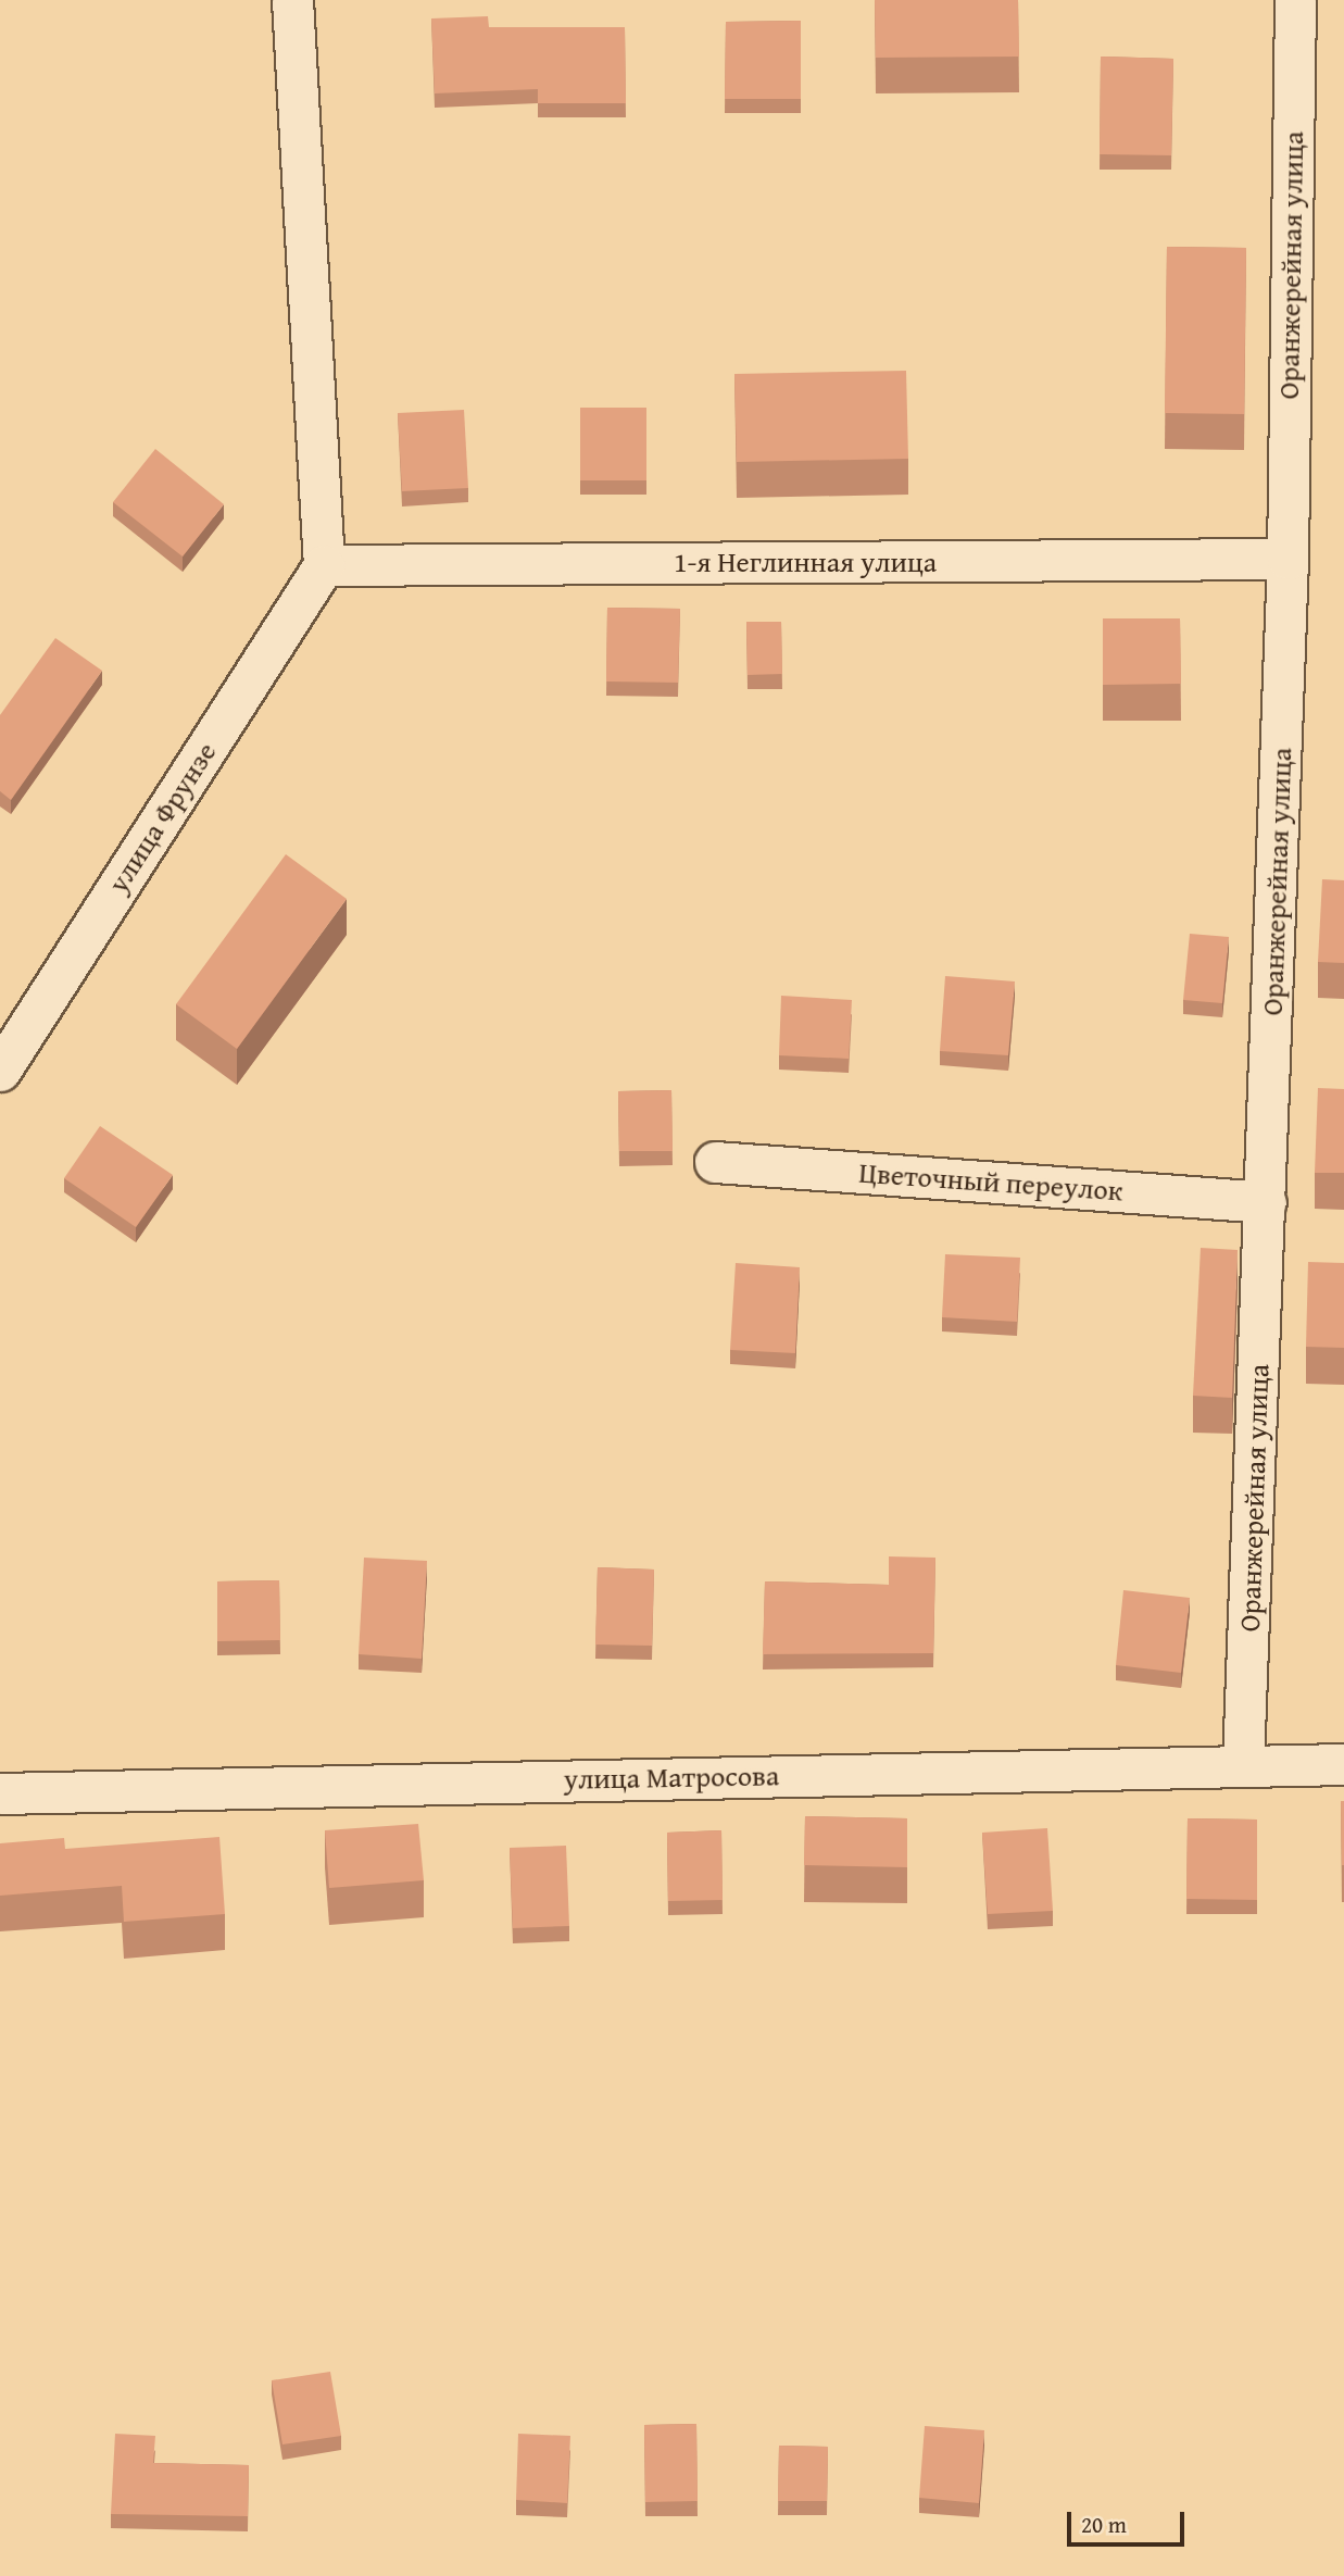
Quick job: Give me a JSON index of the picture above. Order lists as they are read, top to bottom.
{
  "streets": {
    "street": [
      "Оранжерейная улица",
      "1-я Неглинная улица",
      "улица Фрунзе",
      "Цветочный переулок",
      "улица Матросова"
    ]
  },
  "crossings": [
    ["Оранжерейная улица", "1-я Неглинная улица"],
    ["Оранжерейная улица", "Цветочный переулок"],
    ["Оранжерейная улица", "улица Матросова"],
    ["1-я Неглинная улица", "улица Фрунзе"]
  ],
  "scale_bar": "20 m"
}
